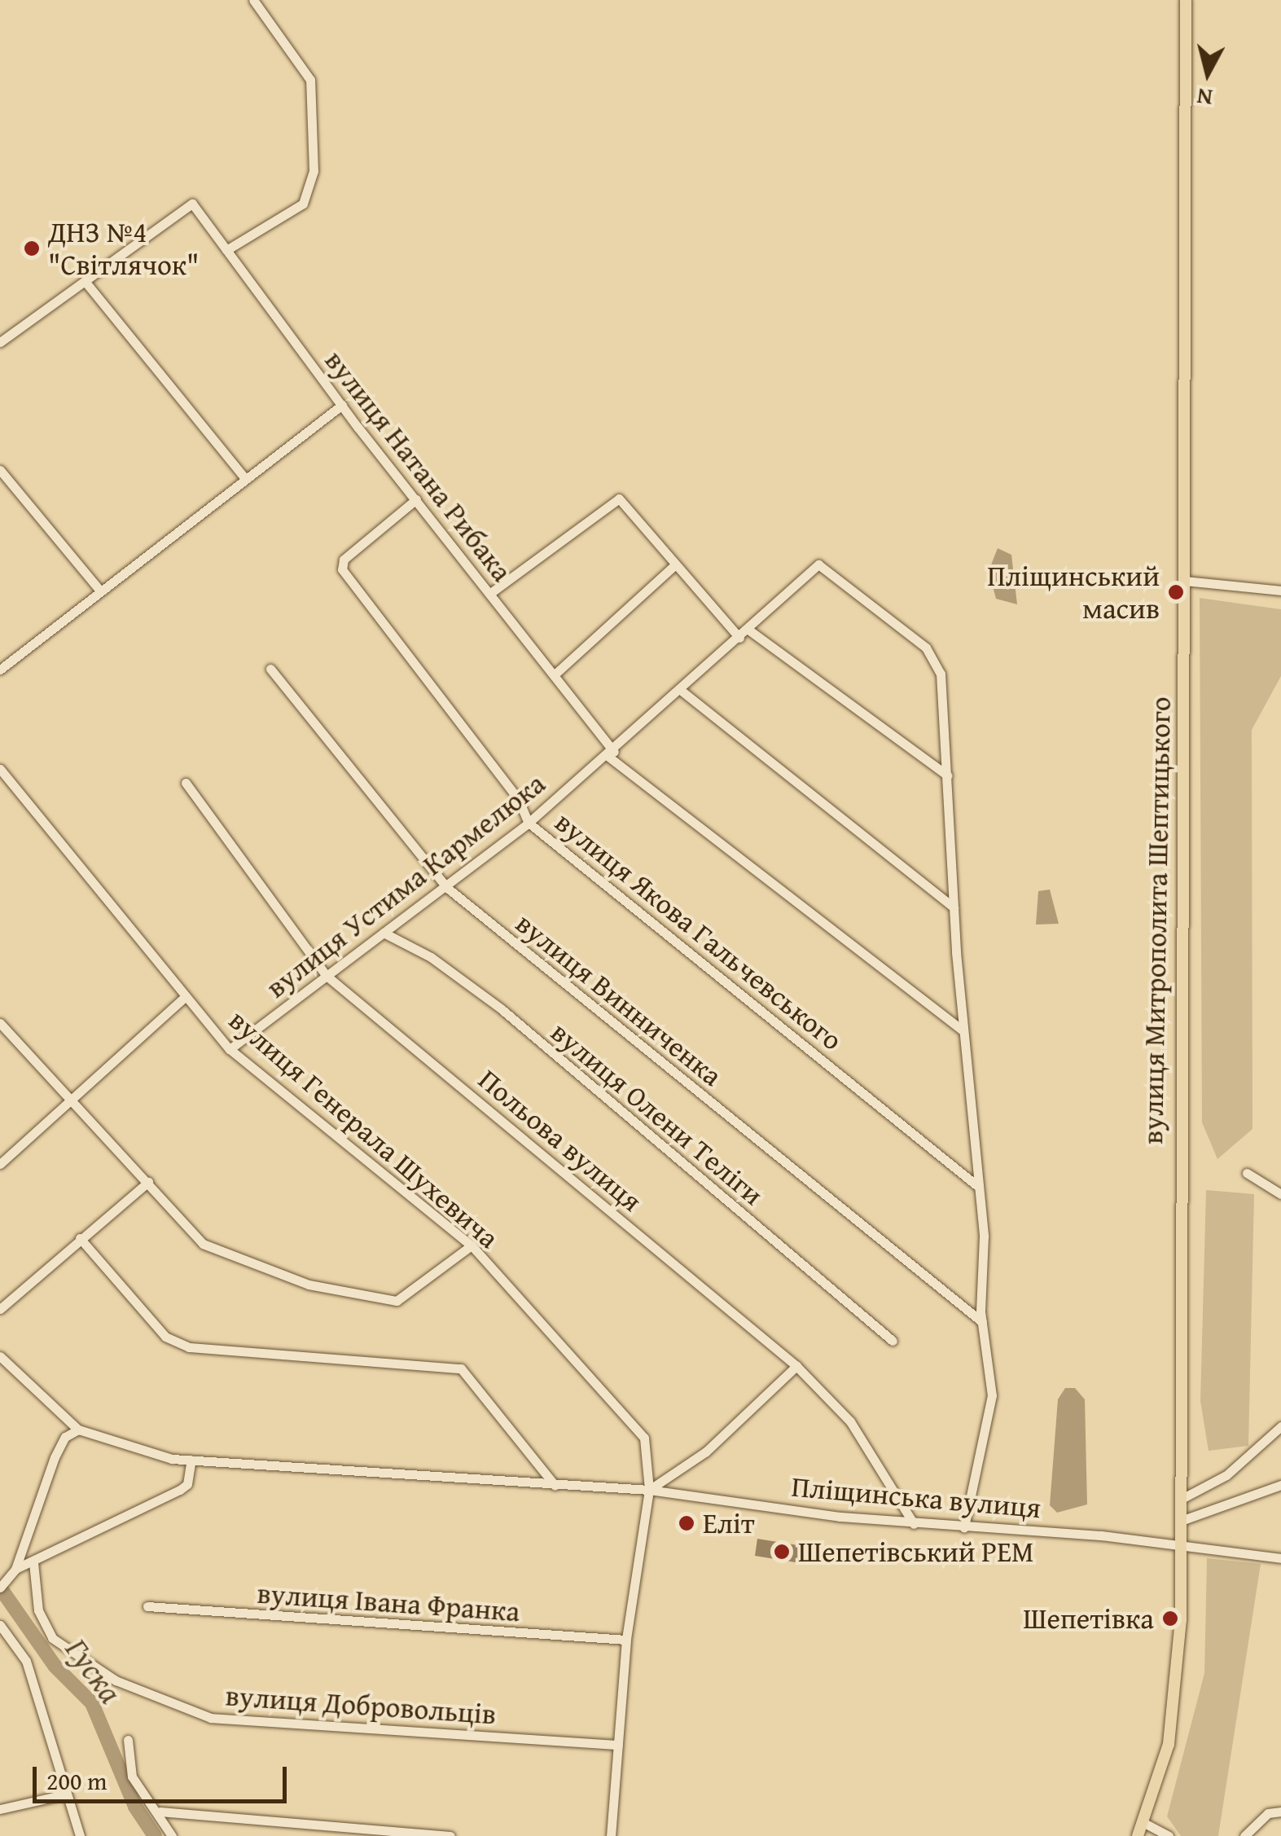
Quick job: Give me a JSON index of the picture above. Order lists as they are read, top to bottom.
{
  "streets": {
    "main road": ["вулиця Митрополита Шептицького"],
    "street": [
      "вулиця Натана Рибака",
      "вулиця Устима Кармелюка",
      "вулиця Якова Гальчевського",
      "вулиця Винниченка",
      "вулиця Олени Теліги",
      "вулиця Генерала Шухевича",
      "Польова вулиця",
      "Пліщинська вулиця",
      "вулиця Івана Франка",
      "вулиця Добровольців"
    ]
  },
  "crossings": [
    ["вулиця Натана Рибака", "вулиця Устима Кармелюка"],
    ["вулиця Натана Рибака", "вулиця Якова Гальчевського"],
    ["вулиця Устима Кармелюка", "вулиця Якова Гальчевського"],
    ["вулиця Устима Кармелюка", "вулиця Винниченка"],
    ["вулиця Устима Кармелюка", "вулиця Олени Теліги"],
    ["вулиця Устима Кармелюка", "вулиця Генерала Шухевича"],
    ["вулиця Устима Кармелюка", "Польова вулиця"],
    ["вулиця Митрополита Шептицького", "Пліщинська вулиця"],
    ["вулиця Генерала Шухевича", "Пліщинська вулиця"],
    ["Польова вулиця", "Пліщинська вулиця"]
  ],
  "water": ["Гуска"],
  "places": [
    "ДНЗ №4 \"Світлячок\"",
    "Пліщинський масив",
    "Еліт",
    "Шепетівський РЕМ",
    "Шепетівка"
  ],
  "scale_bar": "200 m",
  "north": "bottom"
}
